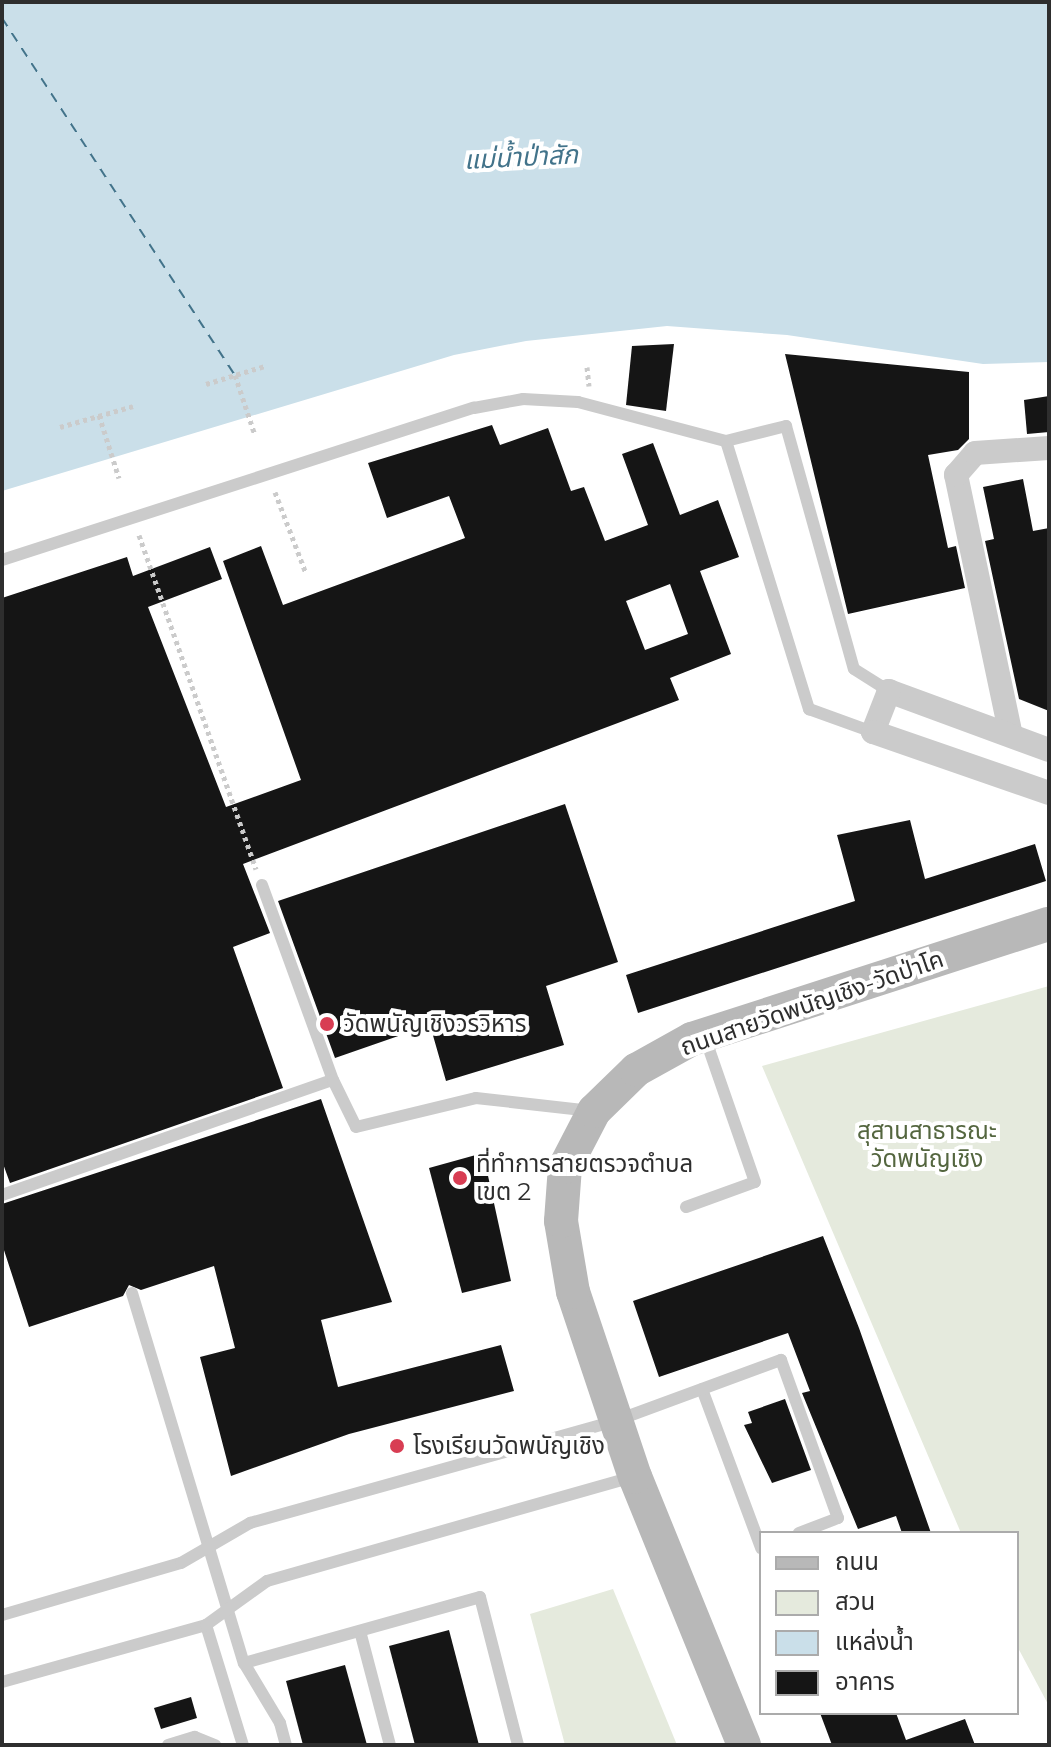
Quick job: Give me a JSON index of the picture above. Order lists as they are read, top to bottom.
{
  "streets": {
    "main road": ["ถนนสายวัดพนัญเชิง-วัดป่าโค"]
  },
  "water": ["แม่น้ำป่าสัก"],
  "parks": ["สุสานสาธารณะ วัดพนัญเชิง"],
  "places": ["วัดพนัญเชิงวรวิหาร", "ที่ทำการสายตรวจตำบล เขต 2", "โรงเรียนวัดพนัญเชิง"],
  "legend": [
    "ถนน",
    "สวน",
    "แหล่งน้ำ",
    "อาคาร"
  ]
}
